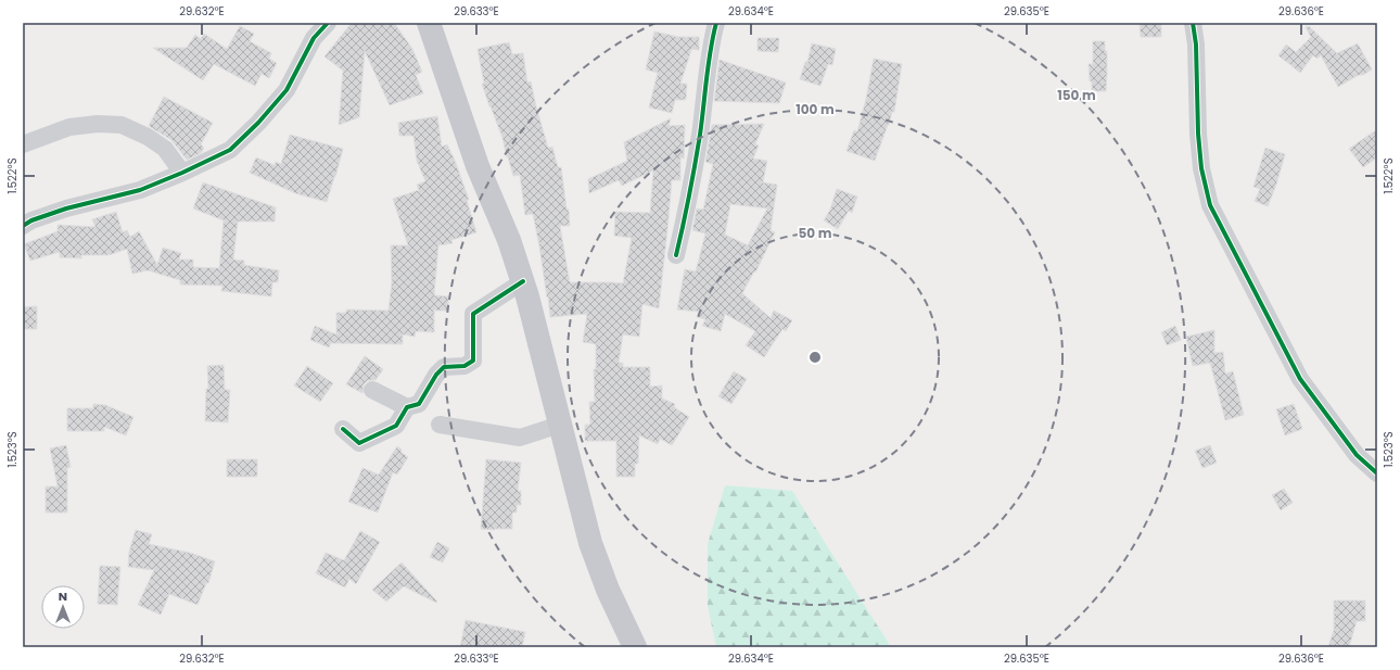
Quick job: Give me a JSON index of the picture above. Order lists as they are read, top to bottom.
{
  "north": "top",
  "coordinates": [
    "29.632°E",
    "29.633°E",
    "29.634°E",
    "29.635°E",
    "29.636°E",
    "1.522°S",
    "1.523°S"
  ],
  "rings": ["150 m", "100 m", "50 m"]
}
